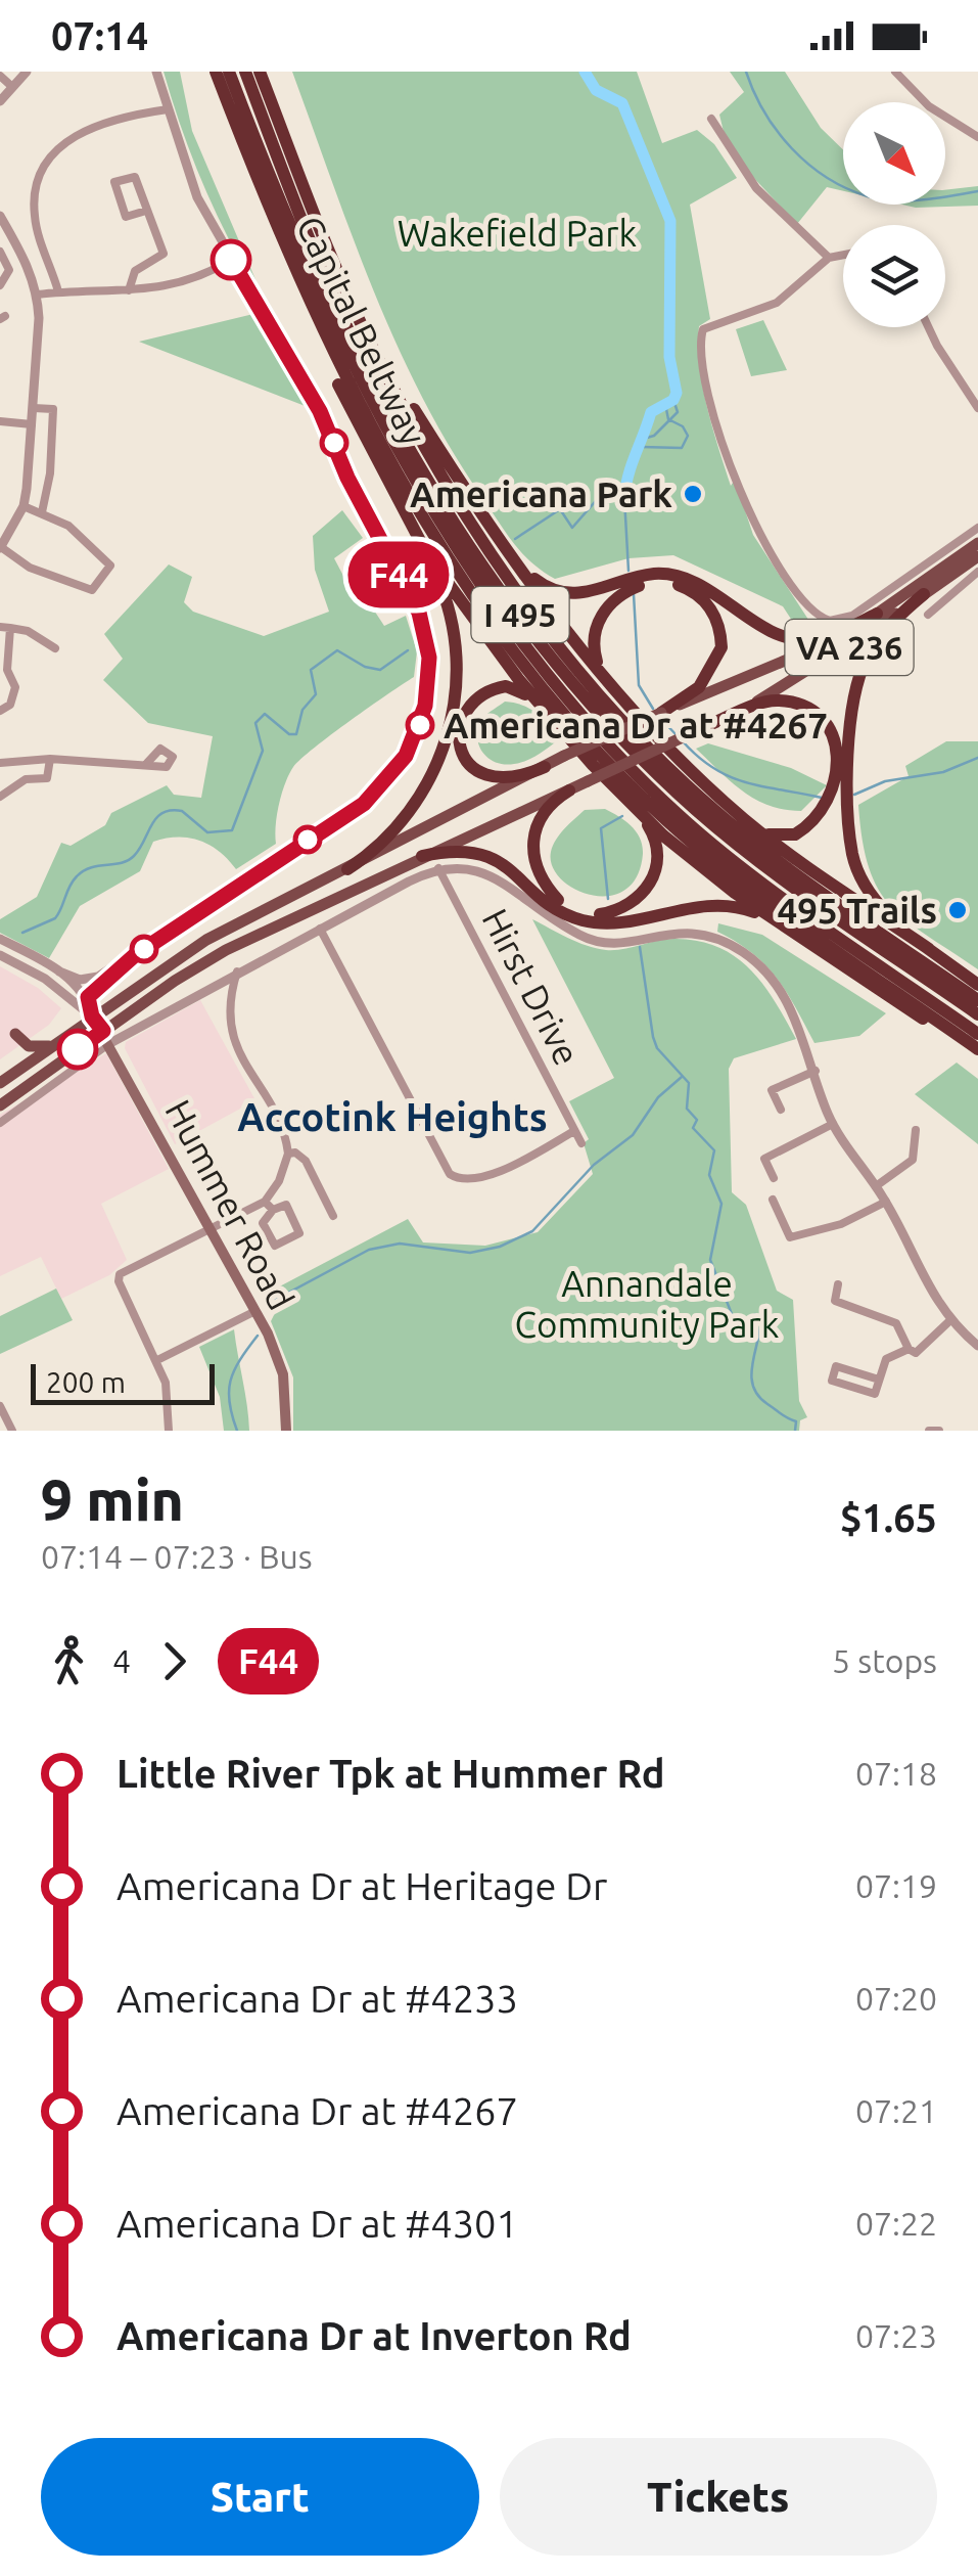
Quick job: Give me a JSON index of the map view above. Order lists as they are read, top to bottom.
{
  "streets": {
    "highway": ["Capital Beltway", "I 495"],
    "main road": ["VA 236", "Hummer Road"],
    "street": ["Hirst Drive"]
  },
  "crossings": [
    ["VA 236", "Hummer Road"]
  ],
  "districts": ["Accotink Heights"],
  "parks": ["Wakefield Park", "Annandale Community Park"],
  "places": ["Americana Park", "Americana Dr at #4267", "495 Trails"],
  "lines": ["bus line F44"],
  "scale_bar": "200 m",
  "north": "bottom right",
  "page": {
    "status": "07:14",
    "on_map": "F44",
    "scale": "200 m",
    "heading": ["9 min", "07:14 – 07:23 · Bus", "$1.65"],
    "legs": ["4", "F44", "5 stops"],
    "list": [
      {
        "name": "Little River Tpk at Hummer Rd",
        "value": "07:18"
      },
      {
        "name": "Americana Dr at Heritage Dr",
        "value": "07:19"
      },
      {
        "name": "Americana Dr at #4233",
        "value": "07:20"
      },
      {
        "name": "Americana Dr at #4267",
        "value": "07:21"
      },
      {
        "name": "Americana Dr at #4301",
        "value": "07:22"
      },
      {
        "name": "Americana Dr at Inverton Rd",
        "value": "07:23"
      }
    ],
    "buttons": ["Start", "Tickets"]
  }
}
